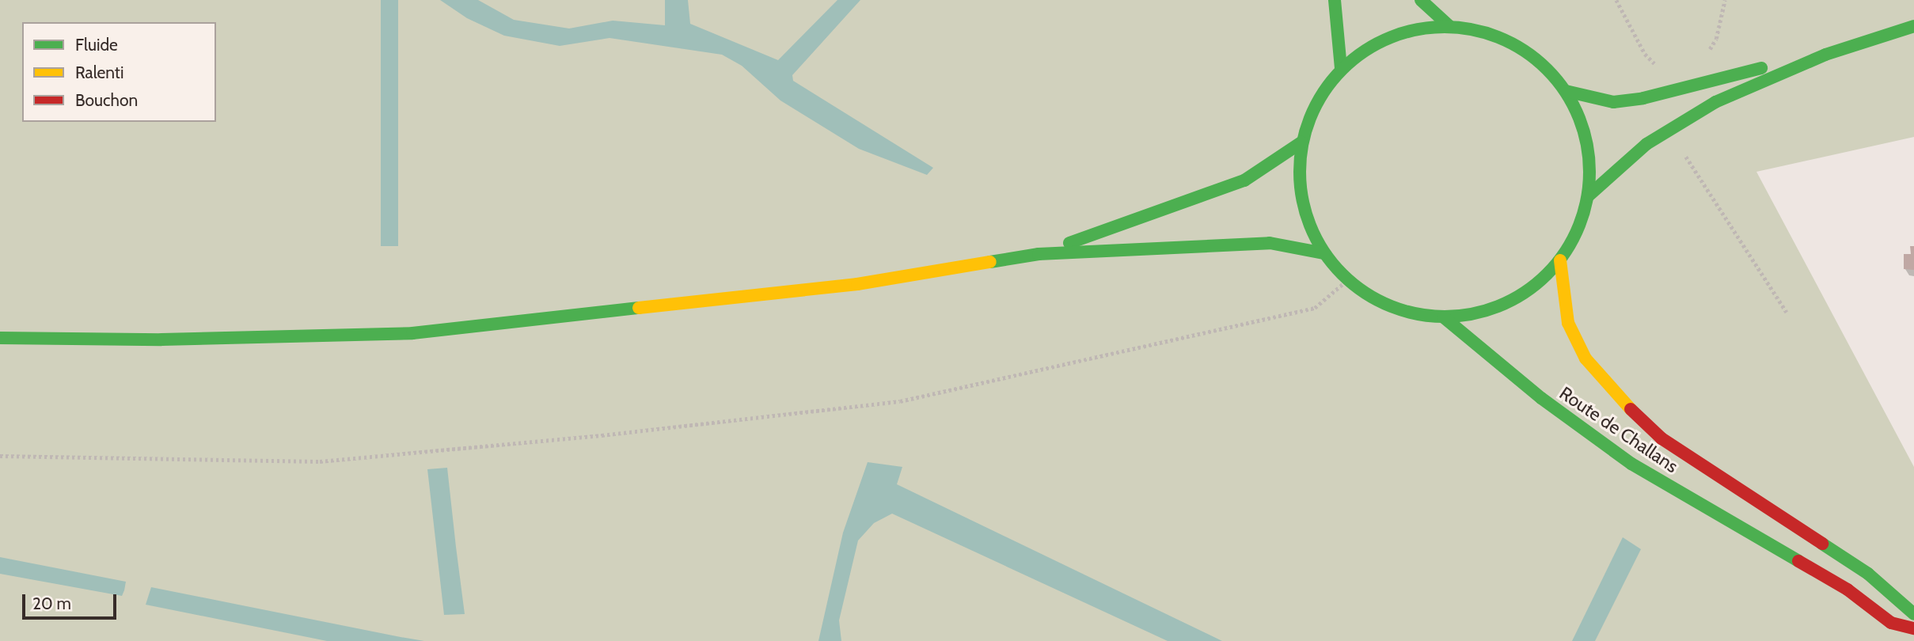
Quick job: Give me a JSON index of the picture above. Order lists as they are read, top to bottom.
{
  "streets": {
    "main road": ["Route de Challans"]
  },
  "legend": ["Fluide", "Ralenti", "Bouchon"],
  "scale_bar": "20 m"
}
